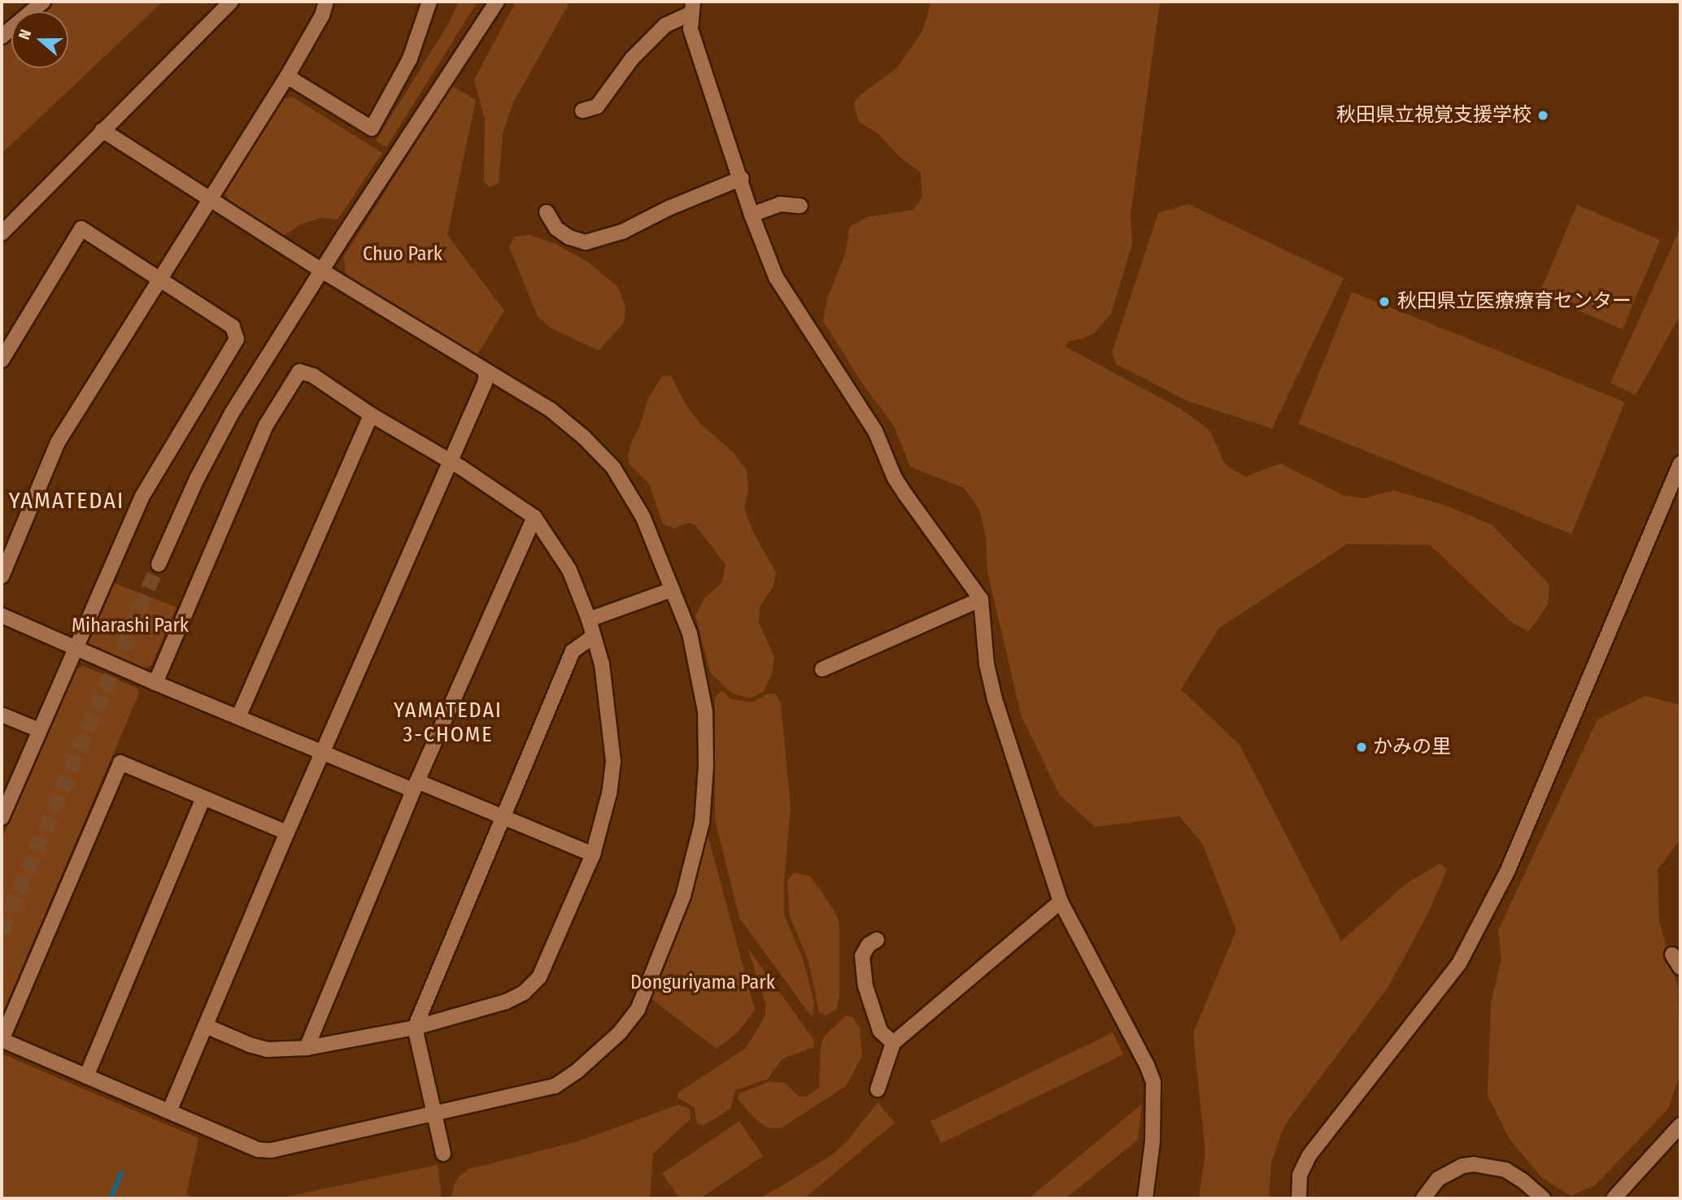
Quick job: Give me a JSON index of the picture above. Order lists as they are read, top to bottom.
{
  "districts": ["YAMATEDAI", "YAMATEDAI 3-CHOME"],
  "parks": ["Chuo Park", "Miharashi Park", "Donguriyama Park"],
  "places": ["秋田県立視覚支援学校", "秋田県立医療療育センター", "かみの里"],
  "north": "left"
}
